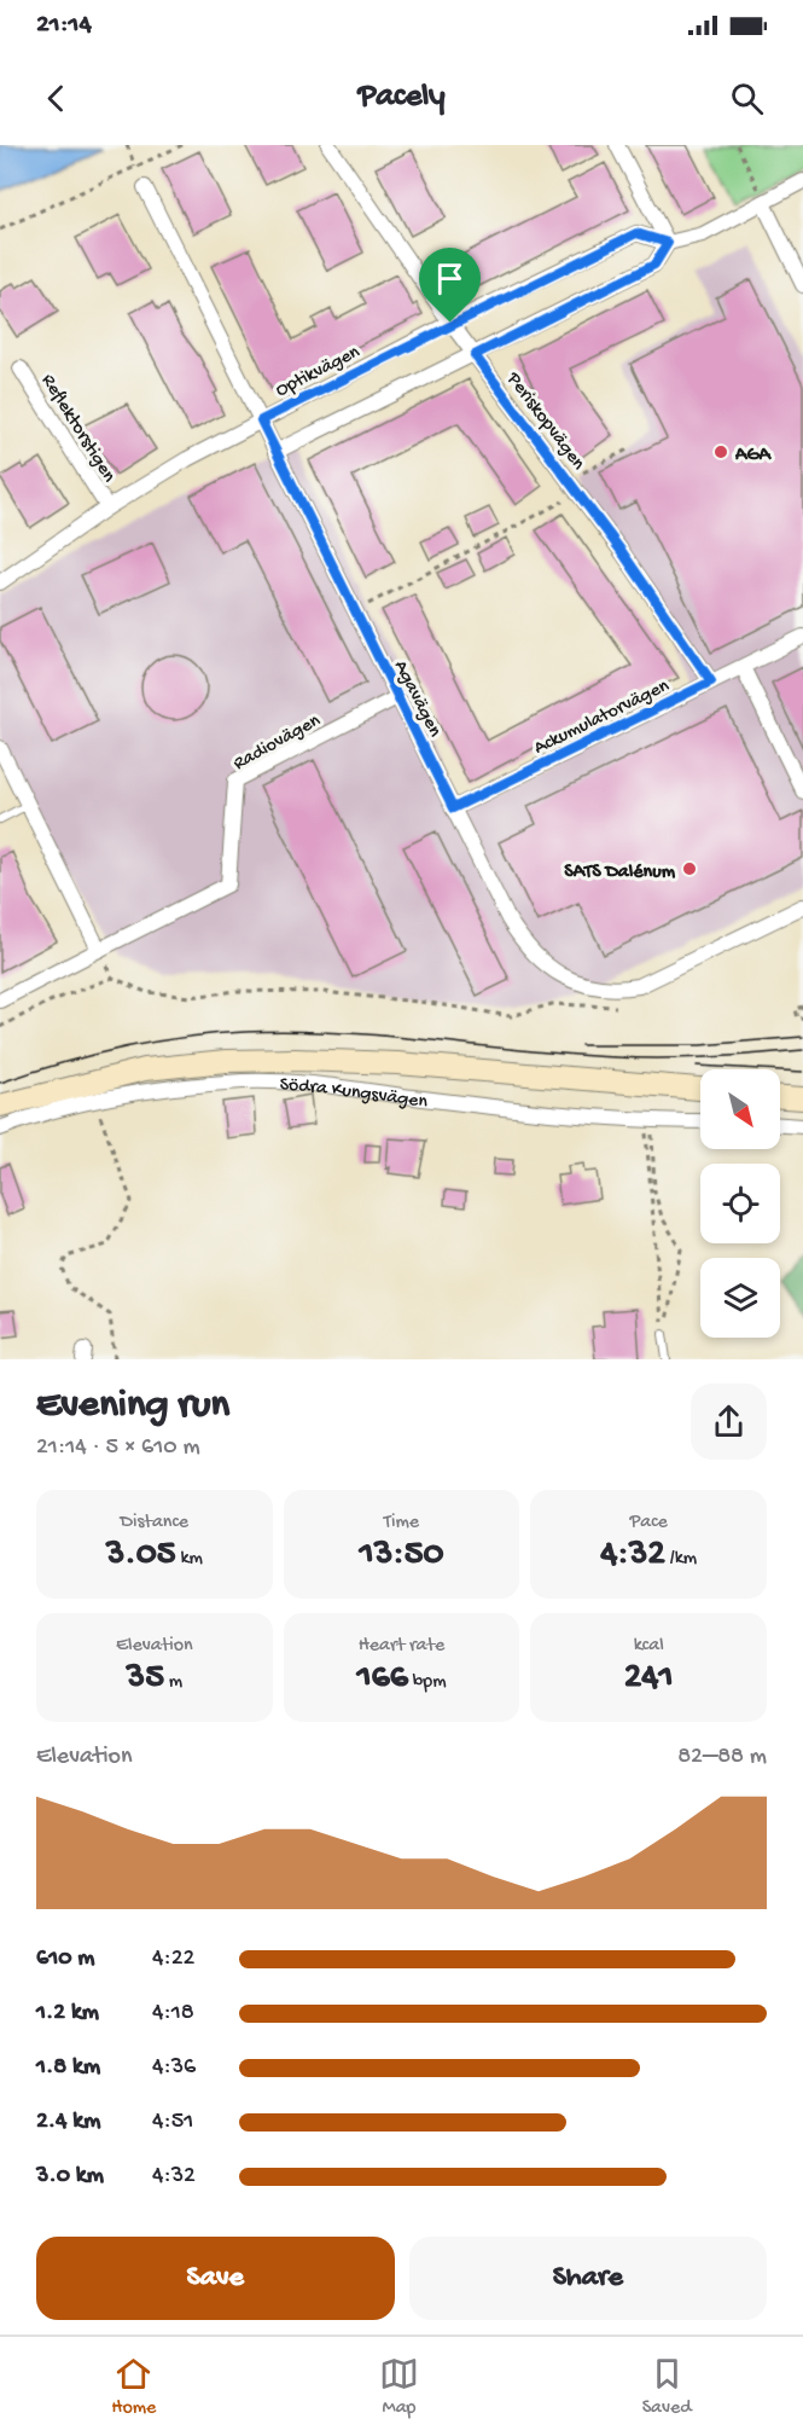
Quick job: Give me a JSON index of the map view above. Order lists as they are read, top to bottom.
{
  "streets": {
    "main road": ["Södra Kungsvägen"],
    "street": [
      "Optikvägen",
      "Periskopvägen",
      "Reflektorstigen",
      "Agavägen",
      "Ackumulatorvägen",
      "Radiovägen"
    ]
  },
  "crossings": [
    ["Optikvägen", "Periskopvägen"],
    ["Optikvägen", "Reflektorstigen"],
    ["Optikvägen", "Agavägen"],
    ["Periskopvägen", "Ackumulatorvägen"],
    ["Agavägen", "Ackumulatorvägen"],
    ["Agavägen", "Radiovägen"]
  ],
  "places": ["AGA", "SATS Dalénum"],
  "north": "bottom right",
  "page": {
    "status": "21:14",
    "header": "Pacely",
    "heading": ["Evening run", "21:14 · 5 × 610 m"],
    "stats": [
      ["Distance", "3.05 km"],
      ["Time", "13:50"],
      ["Pace", "4:32 /km"],
      ["Elevation", "35 m"],
      ["Heart rate", "166 bpm"],
      ["kcal", "241"]
    ],
    "chart": ["Elevation", "82–88 m"],
    "list": [
      {
        "name": "610 m",
        "note": "4:22"
      },
      {
        "name": "1.2 km",
        "note": "4:18"
      },
      {
        "name": "1.8 km",
        "note": "4:36"
      },
      {
        "name": "2.4 km",
        "note": "4:51"
      },
      {
        "name": "3.0 km",
        "note": "4:32"
      }
    ],
    "buttons": ["Save", "Share"],
    "tabs": ["Home", "Map", "Saved"]
  }
}
